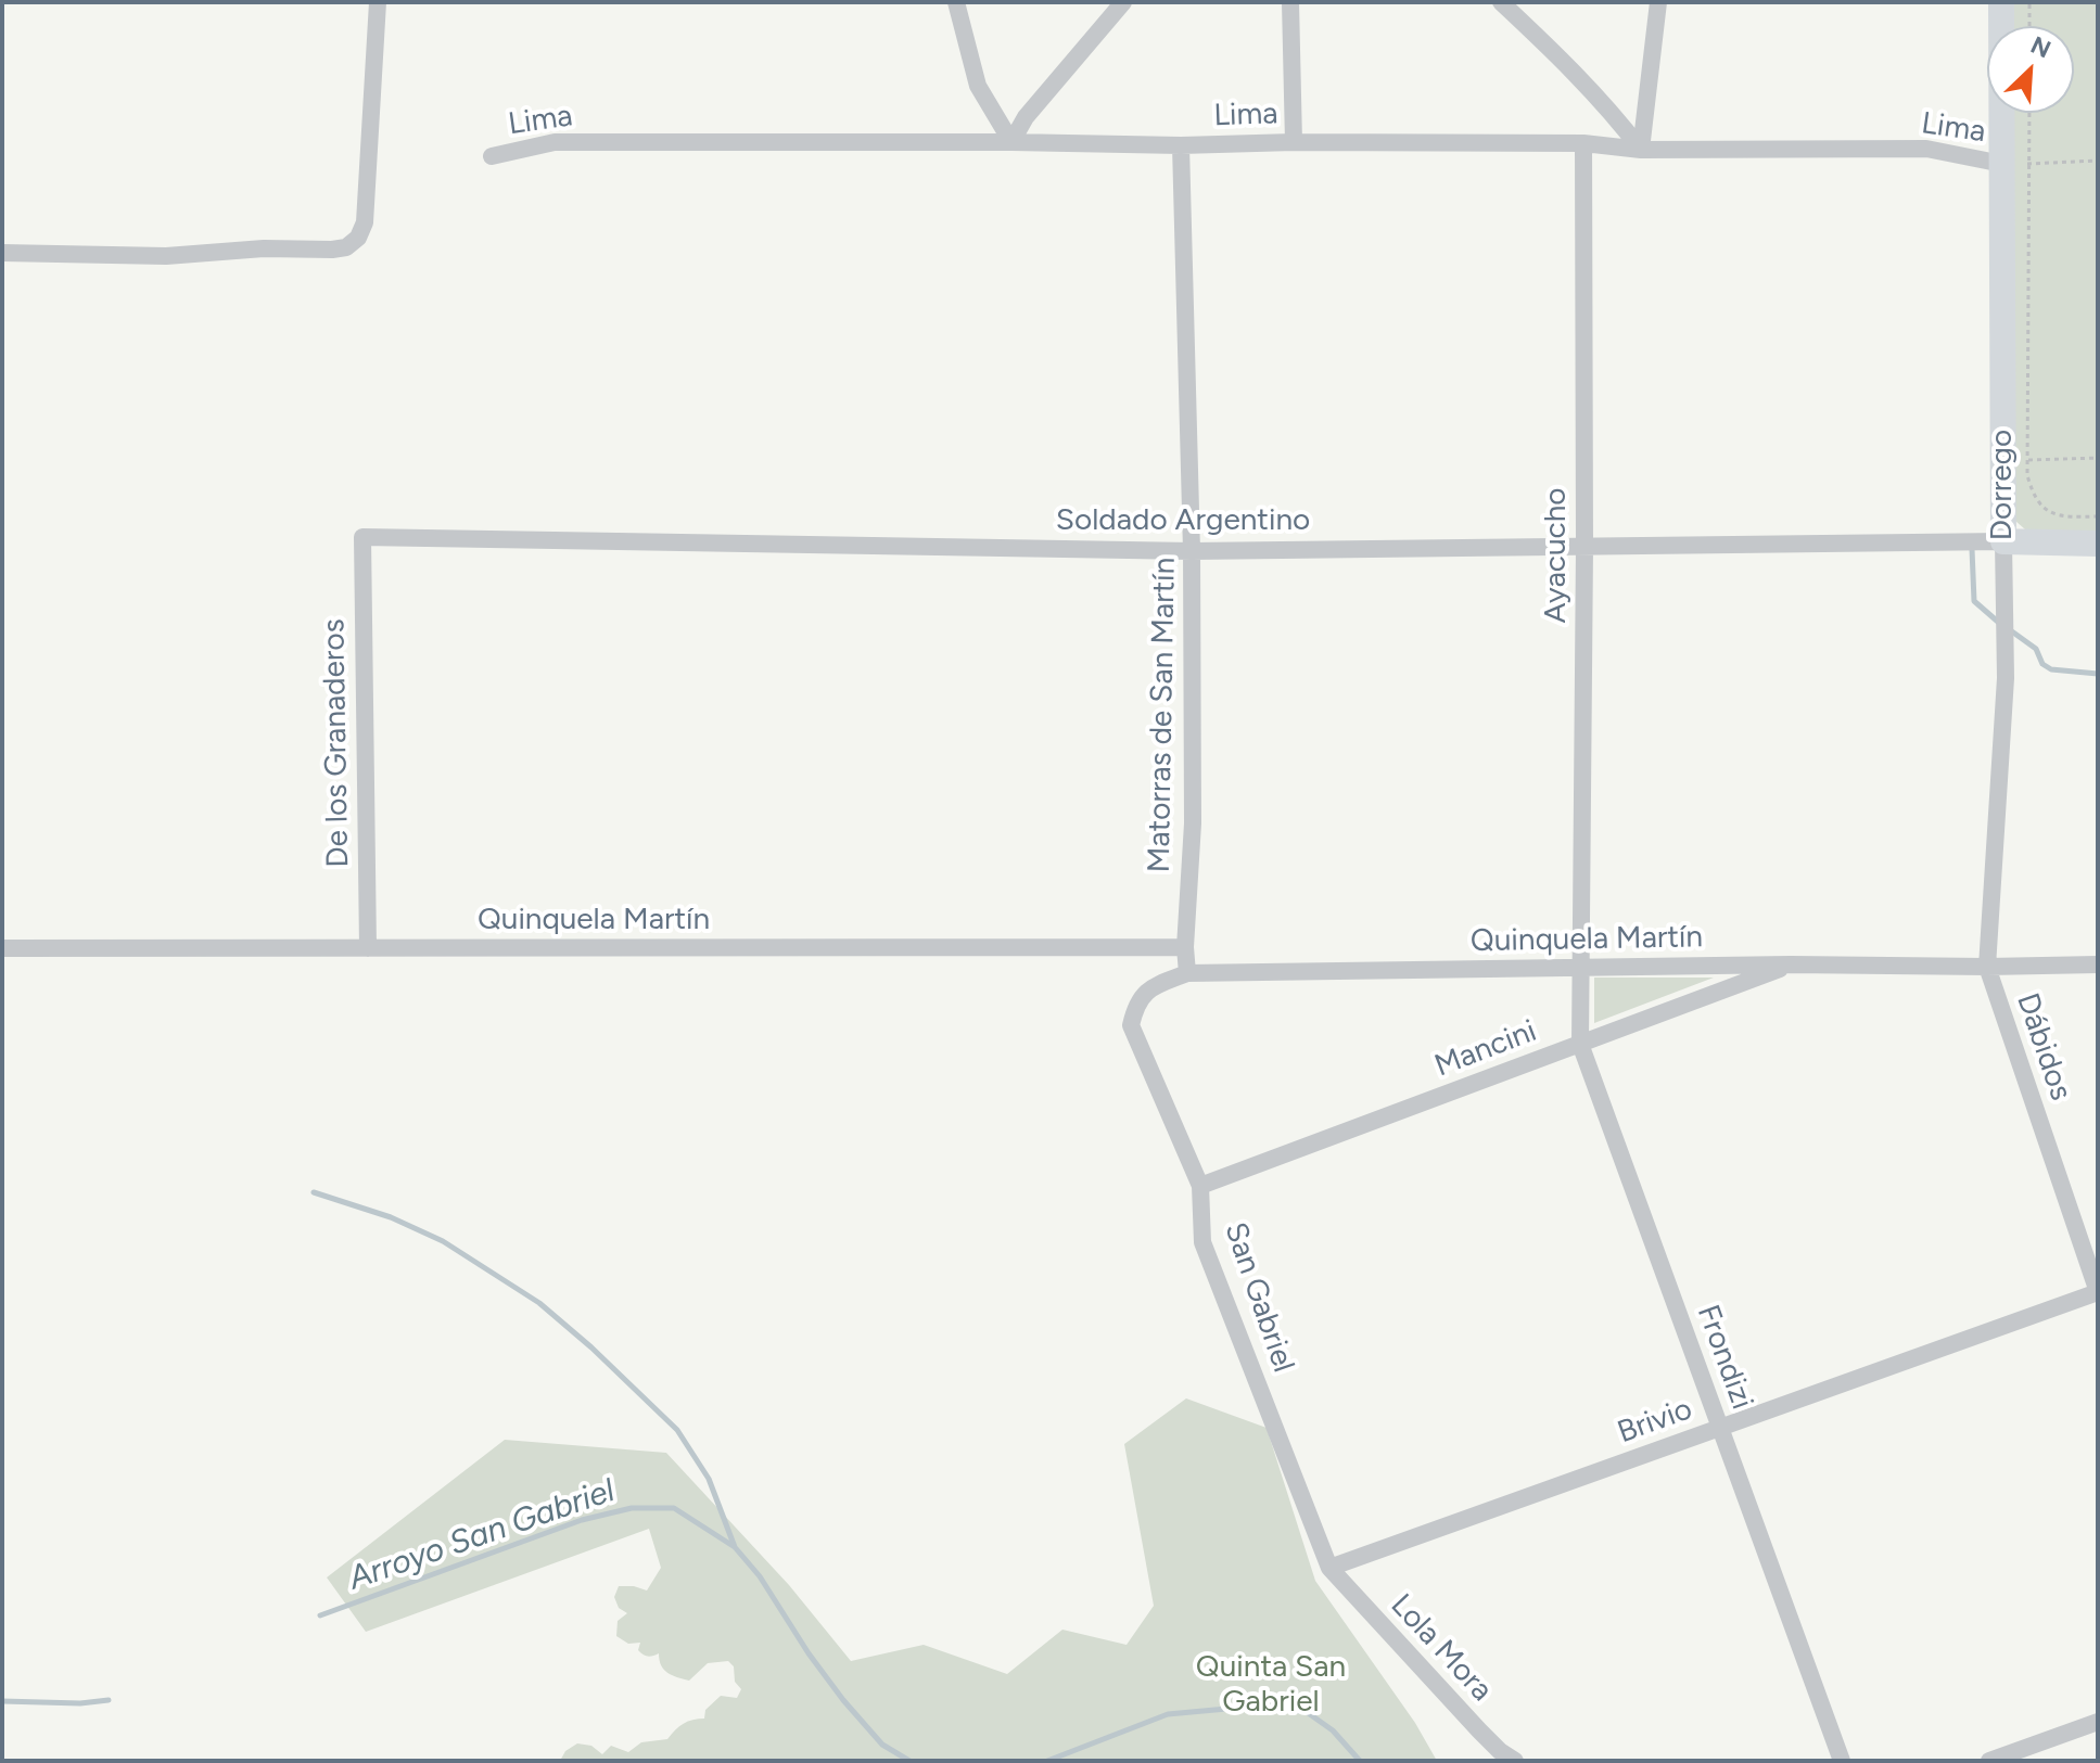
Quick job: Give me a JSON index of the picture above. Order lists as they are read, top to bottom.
{
  "streets": {
    "street": [
      "Lima",
      "Dorrego",
      "Soldado Argentino",
      "Ayacucho",
      "Matorras de San Martín",
      "De los Granaderos",
      "Quinquela Martín",
      "Dábidos",
      "Mancini",
      "San Gabriel",
      "Frondizi",
      "Brivio",
      "Lola Mora"
    ]
  },
  "crossings": [
    ["Lima", "Dorrego"],
    ["Lima", "Ayacucho"],
    ["Lima", "Matorras de San Martín"],
    ["Dorrego", "Soldado Argentino"],
    ["Dorrego", "Quinquela Martín"],
    ["Dorrego", "Dábidos"],
    ["Soldado Argentino", "Ayacucho"],
    ["Soldado Argentino", "Matorras de San Martín"],
    ["Soldado Argentino", "De los Granaderos"],
    ["Ayacucho", "Quinquela Martín"],
    ["Ayacucho", "Frondizi"],
    ["Matorras de San Martín", "Quinquela Martín"],
    ["Matorras de San Martín", "San Gabriel"],
    ["De los Granaderos", "Quinquela Martín"],
    ["Quinquela Martín", "Dábidos"],
    ["Quinquela Martín", "Mancini"],
    ["Quinquela Martín", "San Gabriel"],
    ["Quinquela Martín", "Frondizi"],
    ["Dábidos", "Brivio"],
    ["Mancini", "San Gabriel"],
    ["Mancini", "Frondizi"],
    ["San Gabriel", "Brivio"],
    ["San Gabriel", "Lola Mora"],
    ["Frondizi", "Brivio"],
    ["Brivio", "Lola Mora"]
  ],
  "water": ["Arroyo San Gabriel"],
  "parks": ["Quinta San Gabriel"],
  "north": "top right"
}
